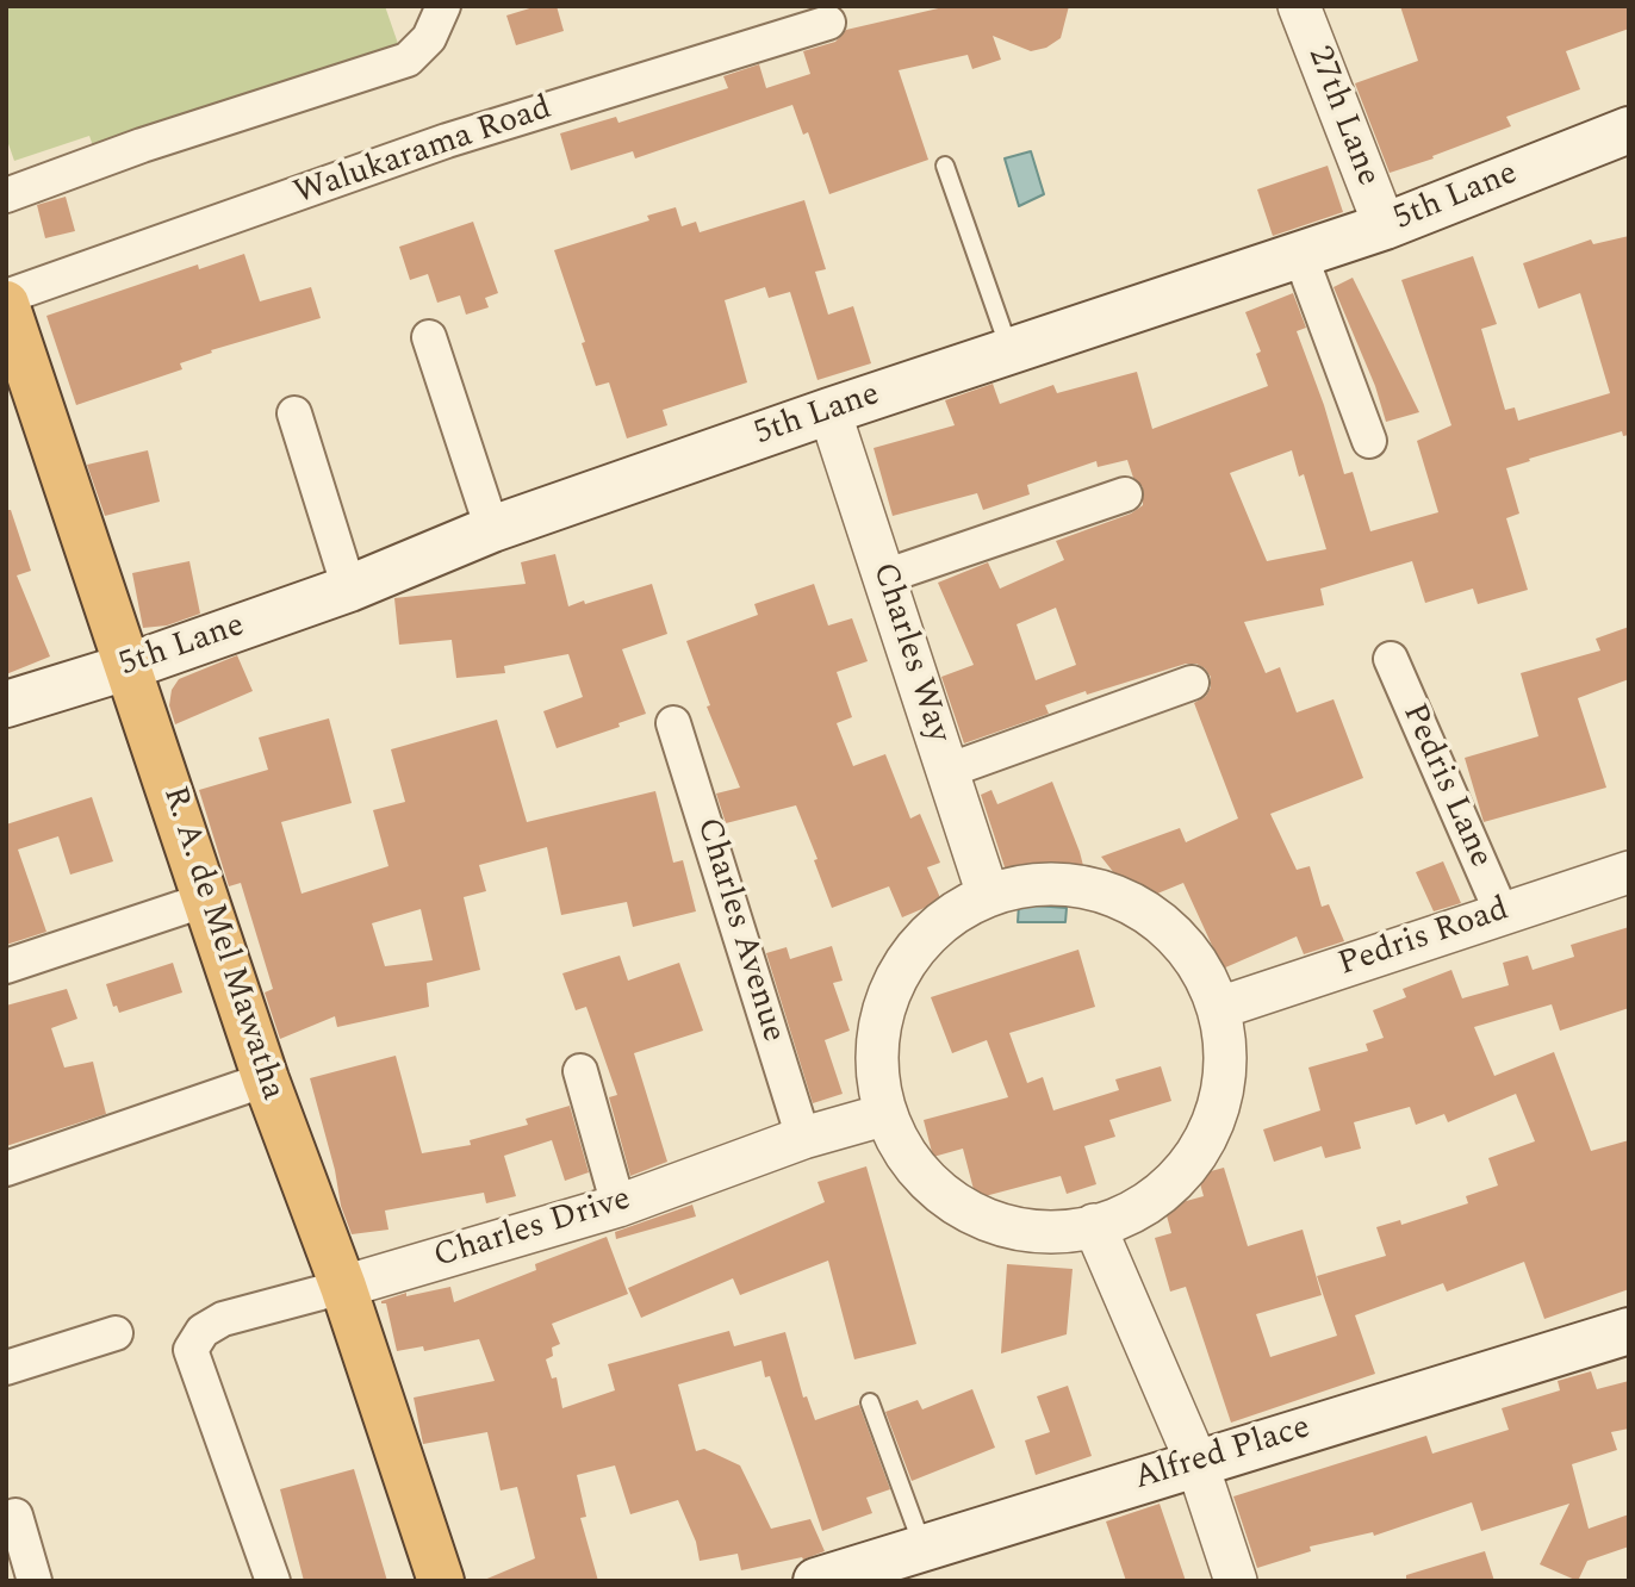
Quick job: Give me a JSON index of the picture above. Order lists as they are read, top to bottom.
{
  "streets": {
    "highway": ["R. A. de Mel Mawatha"],
    "main road": ["5th Lane", "Alfred Place"],
    "street": [
      "27th Lane",
      "Walukarama Road",
      "Charles Way",
      "Pedris Lane",
      "Charles Avenue",
      "Pedris Road",
      "Charles Drive"
    ]
  },
  "crossings": [
    ["27th Lane", "5th Lane"],
    ["5th Lane", "Charles Way"],
    ["5th Lane", "R. A. de Mel Mawatha"],
    ["Pedris Lane", "Pedris Road"],
    ["Charles Avenue", "Charles Drive"],
    ["R. A. de Mel Mawatha", "Charles Drive"]
  ]
}
